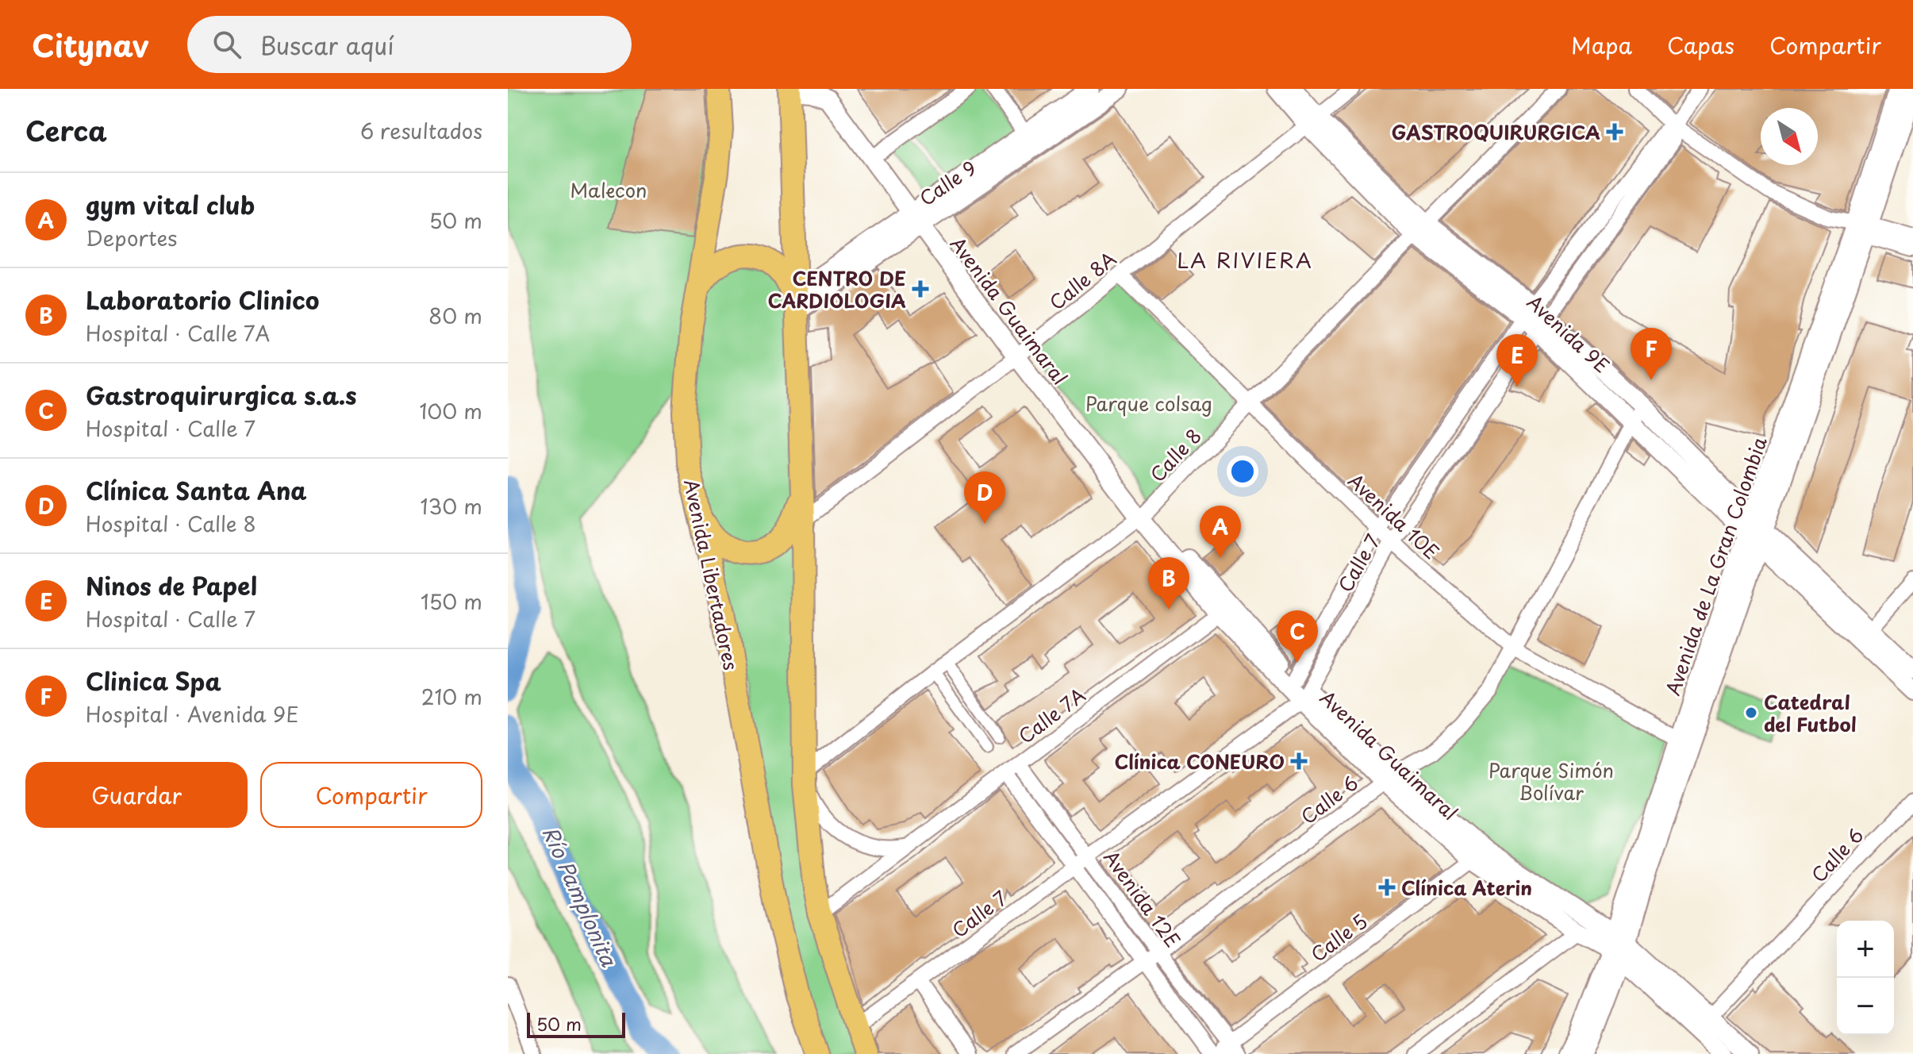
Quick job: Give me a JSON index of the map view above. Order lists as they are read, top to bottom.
{
  "streets": {
    "main road": ["Avenida Libertadores"],
    "street": [
      "Calle 9",
      "Calle 8A",
      "Avenida Guaimaral",
      "Avenida 9E",
      "Calle 8",
      "Avenida 10E",
      "Calle 7",
      "Avenida de La Gran Colombia",
      "Calle 7A",
      "Calle 6",
      "Avenida 12E",
      "Calle 5"
    ]
  },
  "crossings": [
    ["Calle 9", "Avenida Guaimaral"],
    ["Calle 8A", "Avenida Guaimaral"],
    ["Calle 8A", "Avenida 9E"],
    ["Calle 8A", "Avenida 10E"],
    ["Avenida Guaimaral", "Calle 8"],
    ["Avenida Guaimaral", "Calle 7"],
    ["Avenida Guaimaral", "Avenida de La Gran Colombia"],
    ["Avenida Guaimaral", "Calle 7A"],
    ["Avenida Guaimaral", "Calle 6"],
    ["Avenida Guaimaral", "Calle 5"],
    ["Avenida 9E", "Calle 8"],
    ["Avenida 9E", "Calle 7"],
    ["Avenida 9E", "Avenida de La Gran Colombia"],
    ["Avenida 9E", "Calle 6"],
    ["Calle 8", "Avenida 10E"],
    ["Avenida 10E", "Calle 7"],
    ["Avenida 10E", "Avenida de La Gran Colombia"],
    ["Avenida 10E", "Calle 6"],
    ["Calle 7", "Avenida 12E"],
    ["Calle 7A", "Avenida 12E"],
    ["Calle 6", "Avenida 12E"],
    ["Avenida 12E", "Calle 5"]
  ],
  "districts": ["LA RIVIERA"],
  "water": ["Río Pamplonita"],
  "parks": ["Malecon", "Parque colsag", "Parque Simón Bolívar"],
  "places": {
    "health": [
      "GASTROQUIRURGICA",
      "CENTRO DE CARDIOLOGIA",
      "Clínica CONEURO",
      "Clínica Aterin"
    ],
    "other": ["Catedral del Futbol"]
  },
  "scale_bar": "50 m",
  "north": "bottom right",
  "page": {
    "header": "Citynav",
    "search": "Buscar aquí",
    "nav": ["Mapa", "Capas", "Compartir"],
    "heading": ["Cerca", "6 resultados"],
    "list": [
      {
        "mark": "A",
        "name": "gym vital club",
        "note": "Deportes",
        "value": "50 m"
      },
      {
        "mark": "B",
        "name": "Laboratorio Clinico",
        "note": "Hospital · Calle 7A",
        "value": "80 m"
      },
      {
        "mark": "C",
        "name": "Gastroquirurgica s.a.s",
        "note": "Hospital · Calle 7",
        "value": "100 m"
      },
      {
        "mark": "D",
        "name": "Clínica Santa Ana",
        "note": "Hospital · Calle 8",
        "value": "130 m"
      },
      {
        "mark": "E",
        "name": "Ninos de Papel",
        "note": "Hospital · Calle 7",
        "value": "150 m"
      },
      {
        "mark": "F",
        "name": "Clinica Spa",
        "note": "Hospital · Avenida 9E",
        "value": "210 m"
      }
    ],
    "pins": [
      "F",
      "E",
      "D",
      "A",
      "B",
      "C"
    ],
    "buttons": ["Guardar", "Compartir"],
    "map_buttons": ["+", "−"],
    "scale": "50 m"
  }
}
